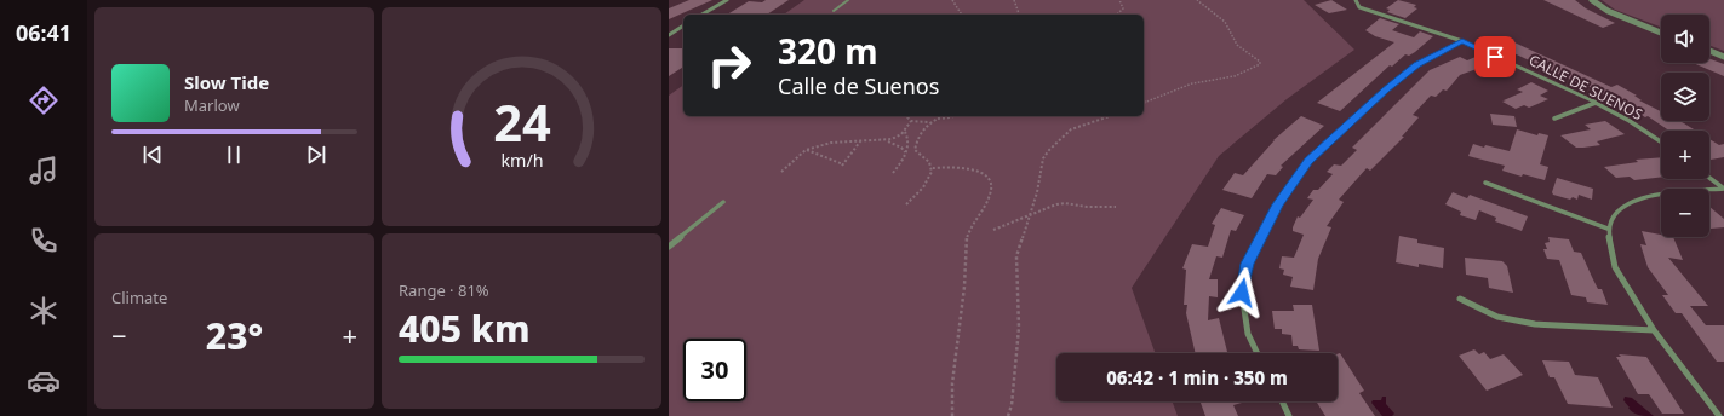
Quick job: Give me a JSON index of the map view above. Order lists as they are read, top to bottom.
{
  "streets": {
    "street": ["CALLE DE SUENOS"]
  },
  "page": {
    "tabs": "06:41",
    "map_buttons": ["+", "−"],
    "turn": ["320 m", "Calle de Suenos"],
    "song": ["Slow Tide", "Marlow"],
    "tile": [
      "Climate",
      ["Range · 81%", "405 km"]
    ],
    "heat": ["−", "23°", "+"],
    "limit": "30",
    "trip": "06:42 · 1 min · 350 m",
    "gauge": ["24", "km/h"]
  }
}
